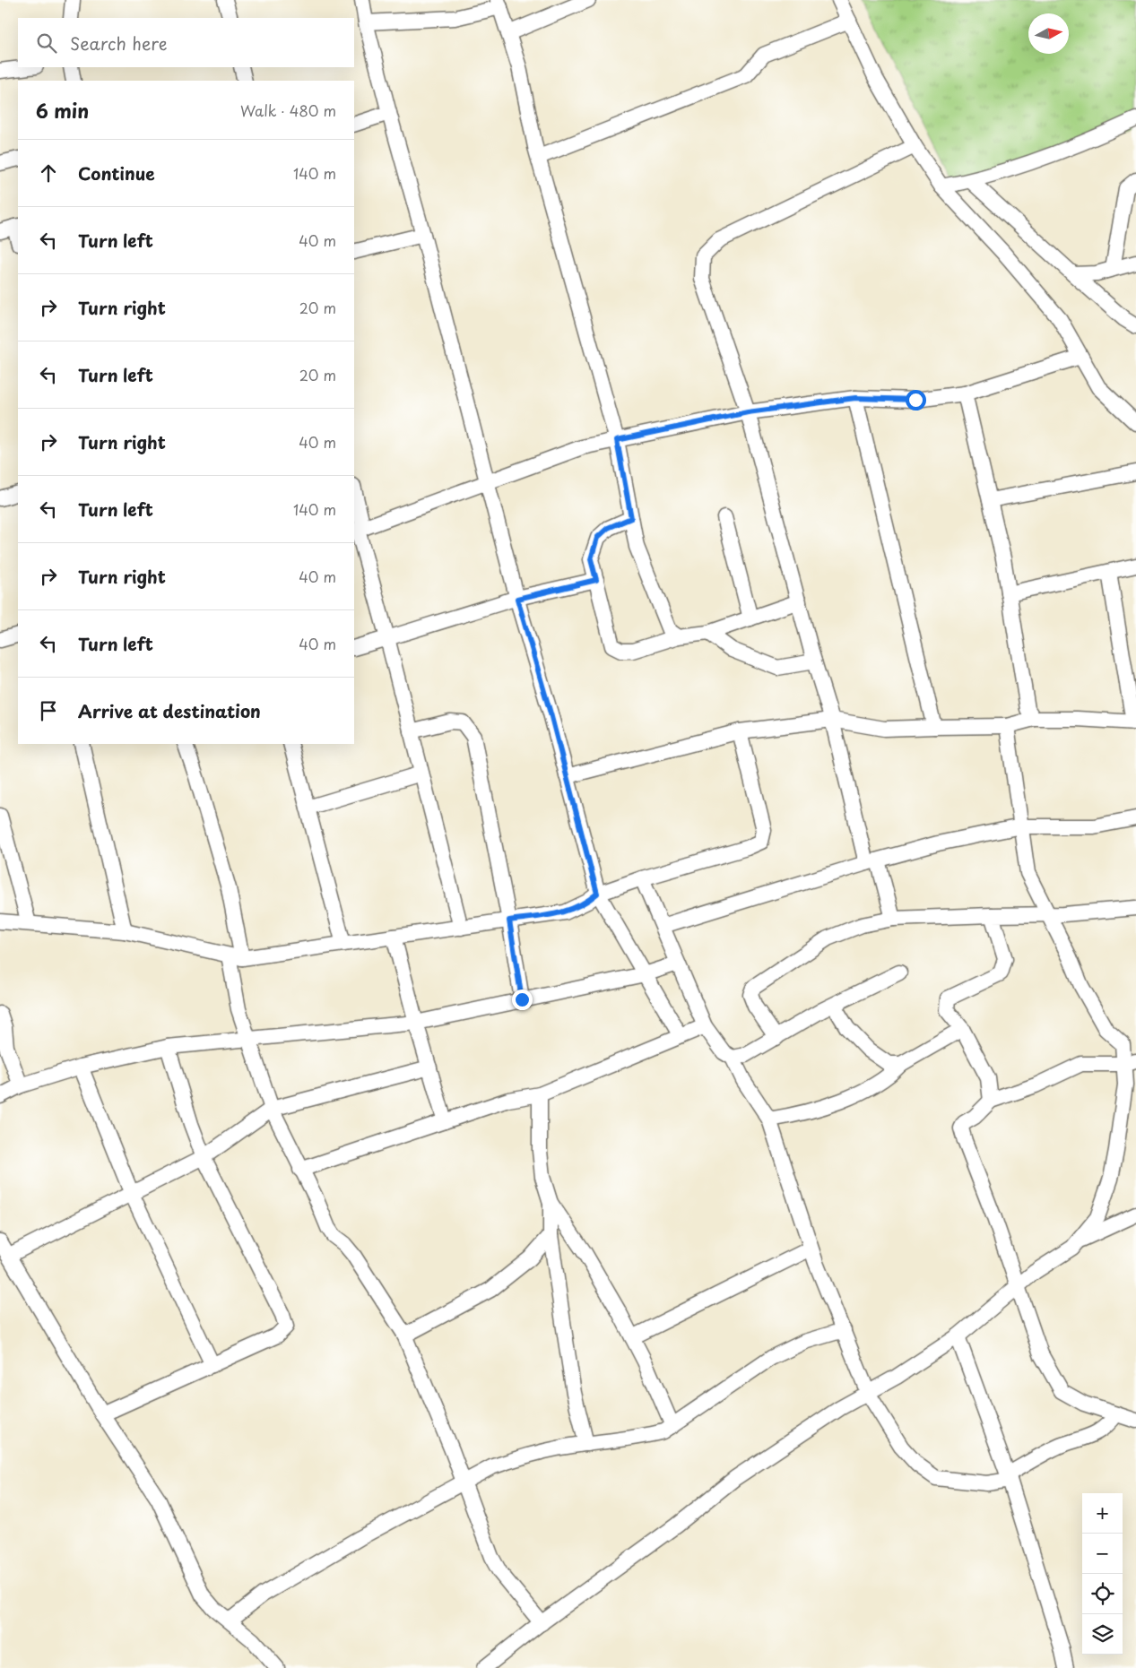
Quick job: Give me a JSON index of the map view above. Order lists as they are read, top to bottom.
{
  "north": "right",
  "page": {
    "search": "Search here",
    "heading": ["6 min", "Walk · 480 m"],
    "list": [
      ["Continue", "140 m"],
      ["Turn left", "40 m"],
      ["Turn right", "20 m"],
      ["Turn left", "20 m"],
      ["Turn right", "40 m"],
      ["Turn left", "140 m"],
      ["Turn right", "40 m"],
      ["Turn left", "40 m"],
      "Arrive at destination"
    ],
    "map_buttons": ["+", "−"]
  }
}
